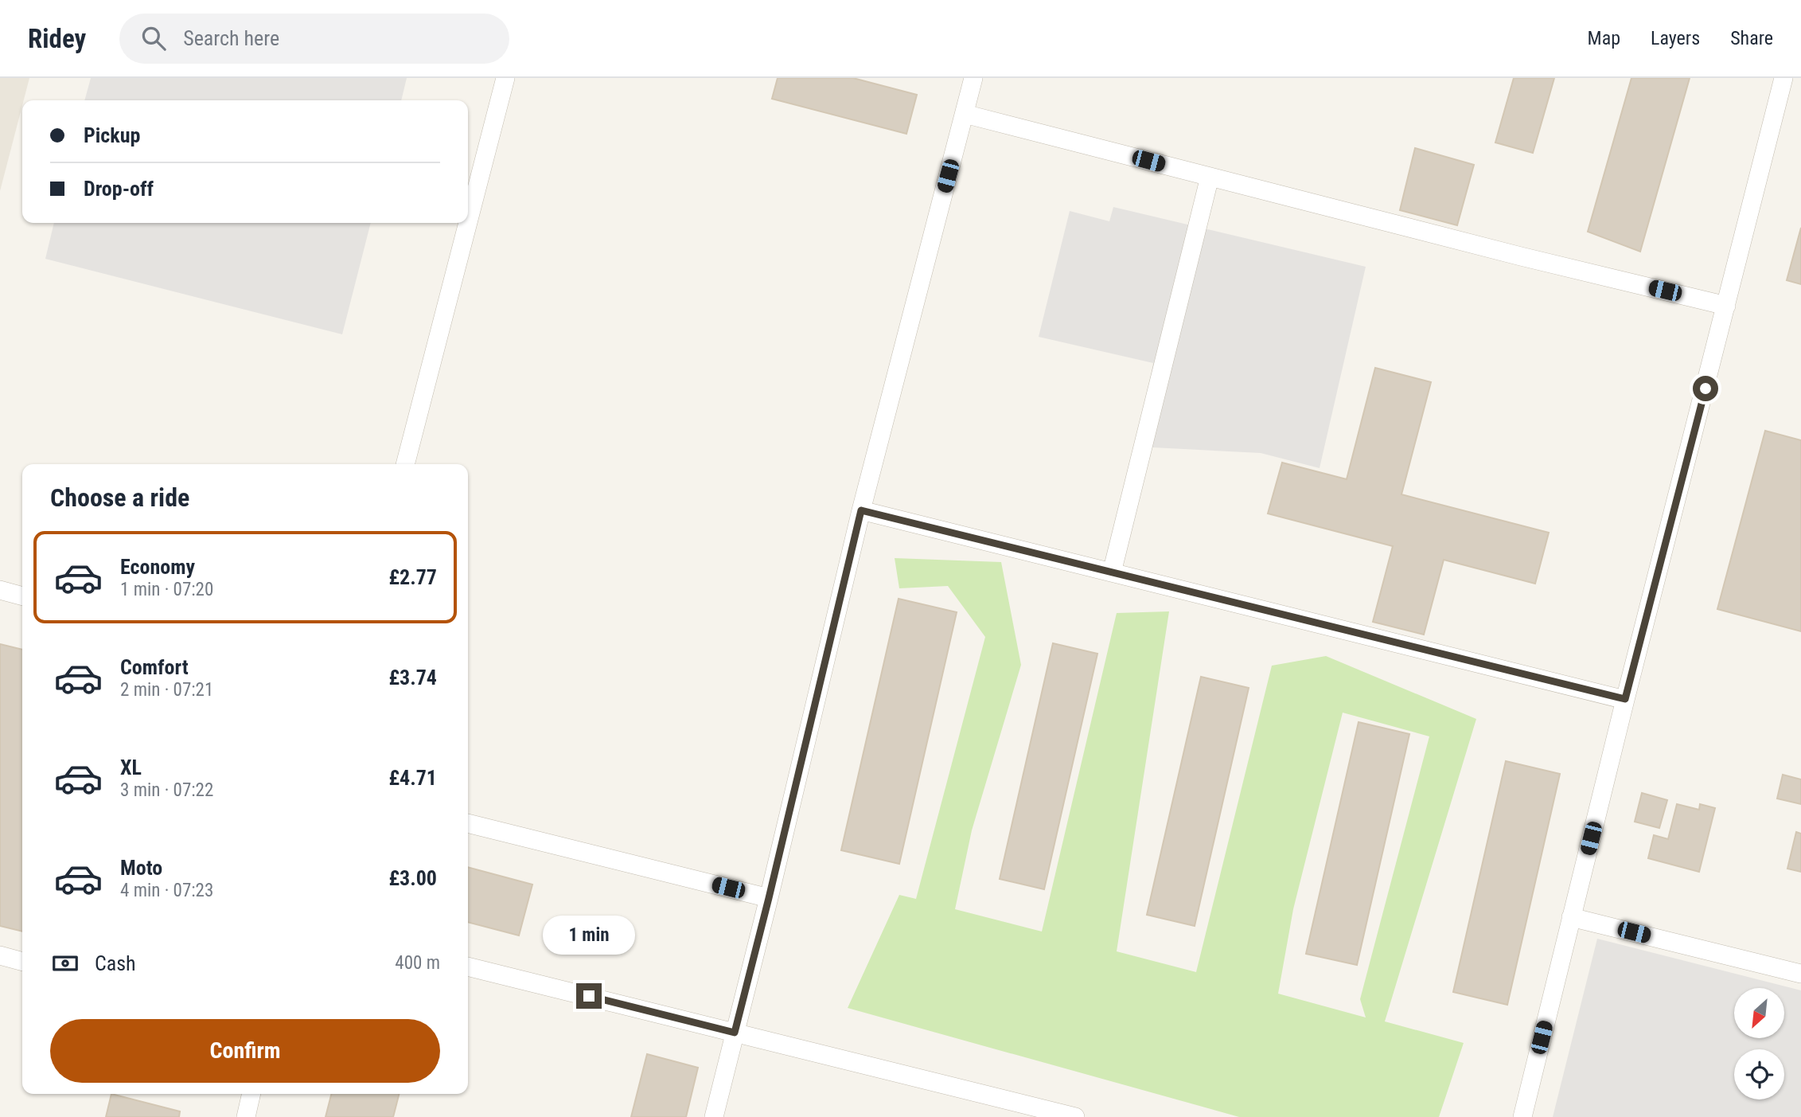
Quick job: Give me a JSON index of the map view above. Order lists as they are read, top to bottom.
{
  "north": "bottom left",
  "page": {
    "header": "Ridey",
    "search": "Search here",
    "nav": ["Map", "Layers", "Share"],
    "banner": ["Pickup", "Drop-off"],
    "heading": "Choose a ride",
    "list": [
      {
        "name": "Economy",
        "note": "1 min · 07:20",
        "value": "£2.77"
      },
      {
        "name": "Comfort",
        "note": "2 min · 07:21",
        "value": "£3.74"
      },
      {
        "name": "XL",
        "note": "3 min · 07:22",
        "value": "£4.71"
      },
      {
        "name": "Moto",
        "note": "4 min · 07:23",
        "value": "£3.00"
      }
    ],
    "bubble": "1 min",
    "pay": ["Cash", "400 m"],
    "buttons": "Confirm"
  }
}
